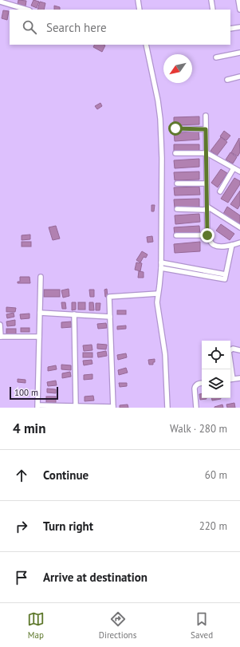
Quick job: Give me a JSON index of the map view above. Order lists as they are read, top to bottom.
{
  "scale_bar": "100 m",
  "north": "bottom left",
  "page": {
    "search": "Search here",
    "scale": "100 m",
    "heading": ["4 min", "Walk · 280 m"],
    "list": [
      ["Continue", "60 m"],
      ["Turn right", "220 m"],
      "Arrive at destination"
    ],
    "nav": ["Map", "Directions", "Saved"]
  }
}
